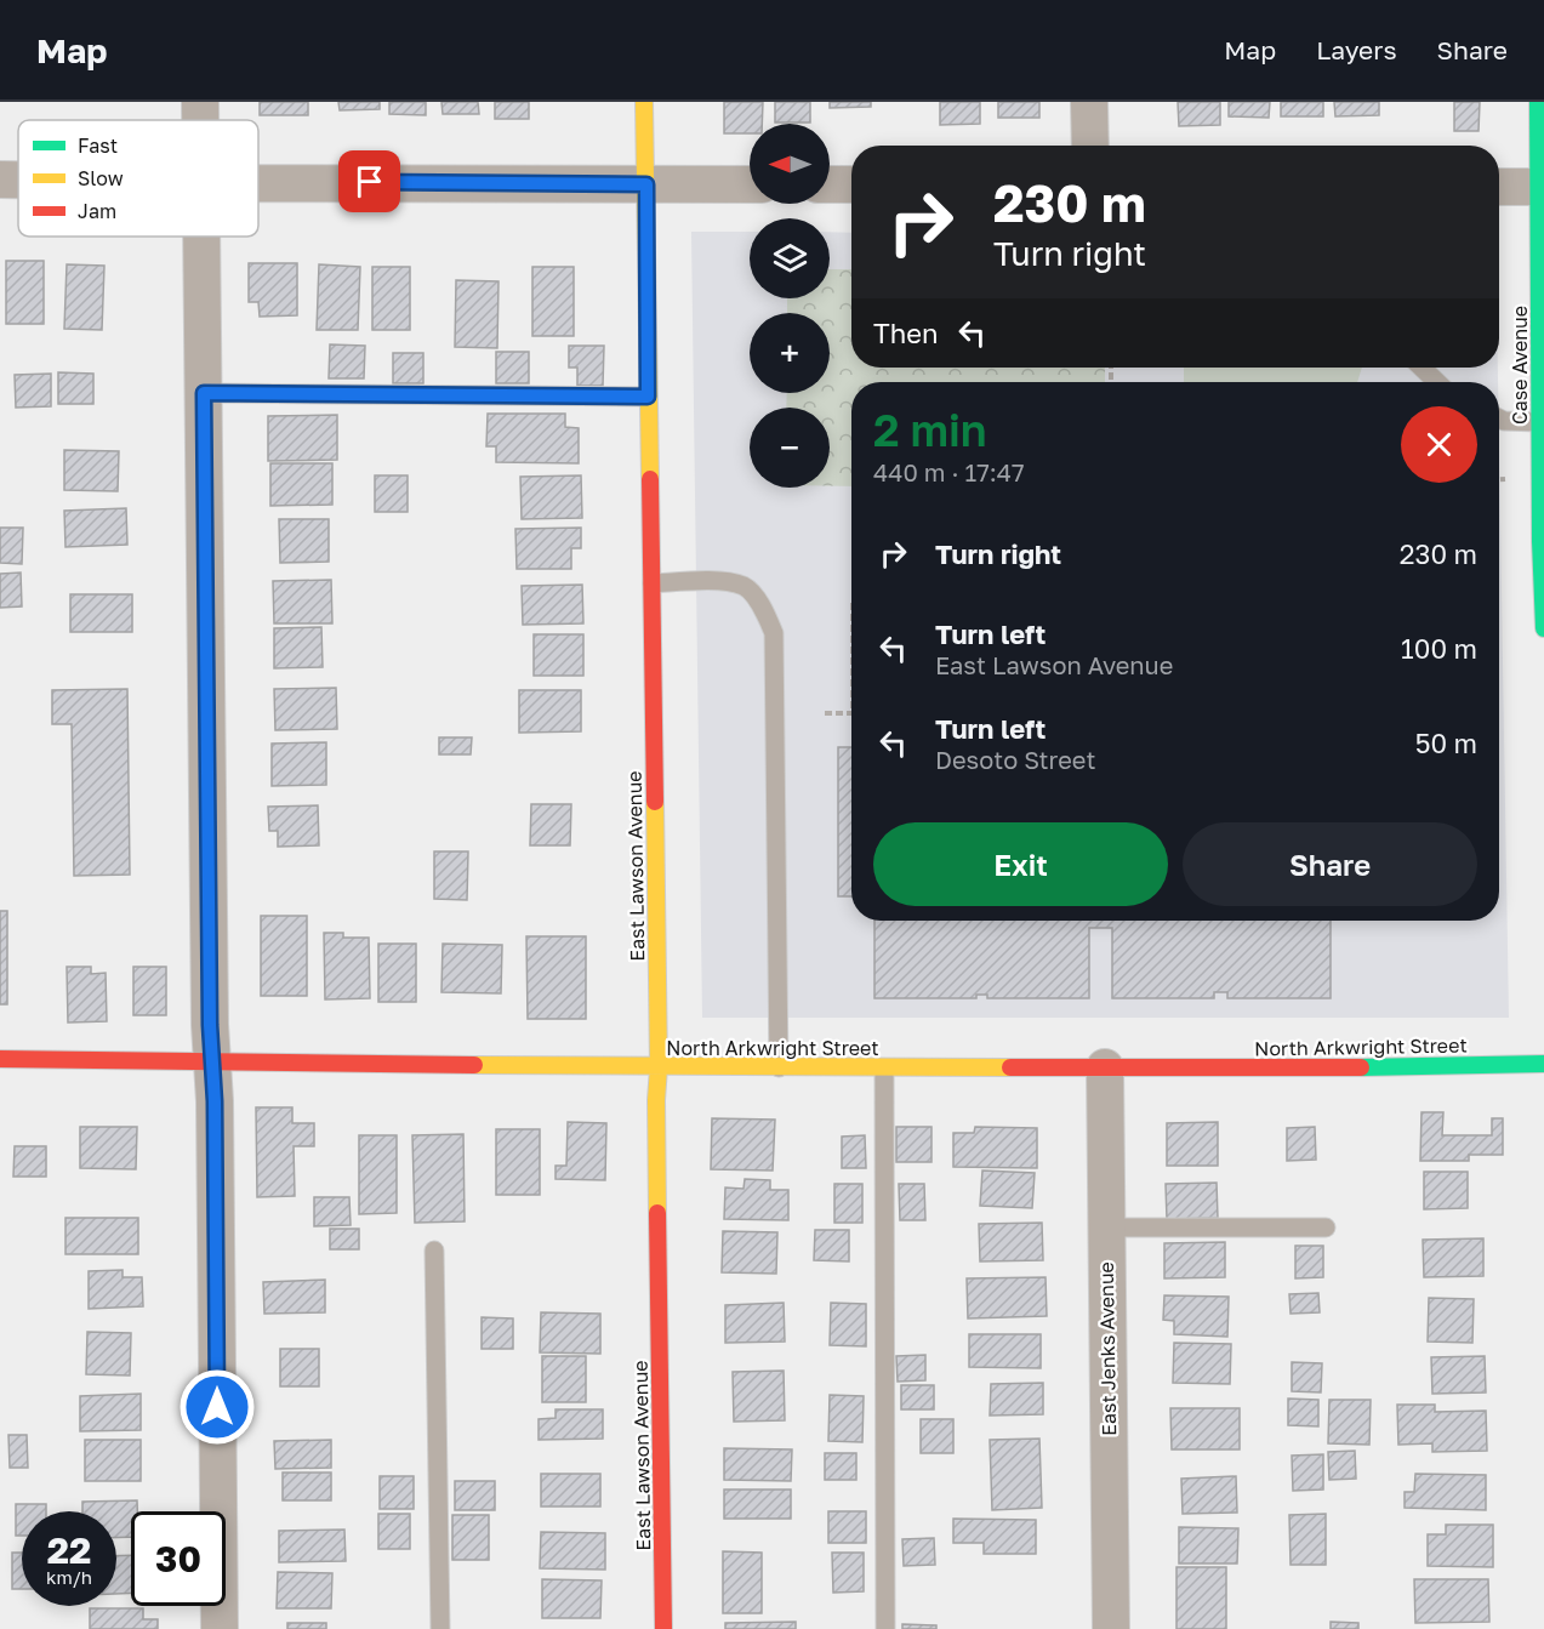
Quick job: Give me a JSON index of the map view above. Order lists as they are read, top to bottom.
{
  "streets": {
    "street": [
      "Case Avenue",
      "East Lawson Avenue",
      "North Arkwright Street",
      "East Jenks Avenue"
    ]
  },
  "crossings": [
    ["East Lawson Avenue", "North Arkwright Street"],
    ["North Arkwright Street", "East Jenks Avenue"]
  ],
  "legend": ["Fast", "Slow", "Jam"],
  "north": "left",
  "page": {
    "header": "Map",
    "nav": ["Map", "Layers", "Share"],
    "map_buttons": ["+", "−"],
    "turn": ["230 m", "Turn right"],
    "then": "Then",
    "heading": ["2 min", "440 m · 17:47"],
    "list": [
      {
        "name": "Turn right",
        "value": "230 m"
      },
      {
        "name": "Turn left",
        "note": "East Lawson Avenue",
        "value": "100 m"
      },
      {
        "name": "Turn left",
        "note": "Desoto Street",
        "value": "50 m"
      }
    ],
    "buttons": ["Exit", "Share"],
    "speed": "22 km/h",
    "limit": "30"
  }
}
